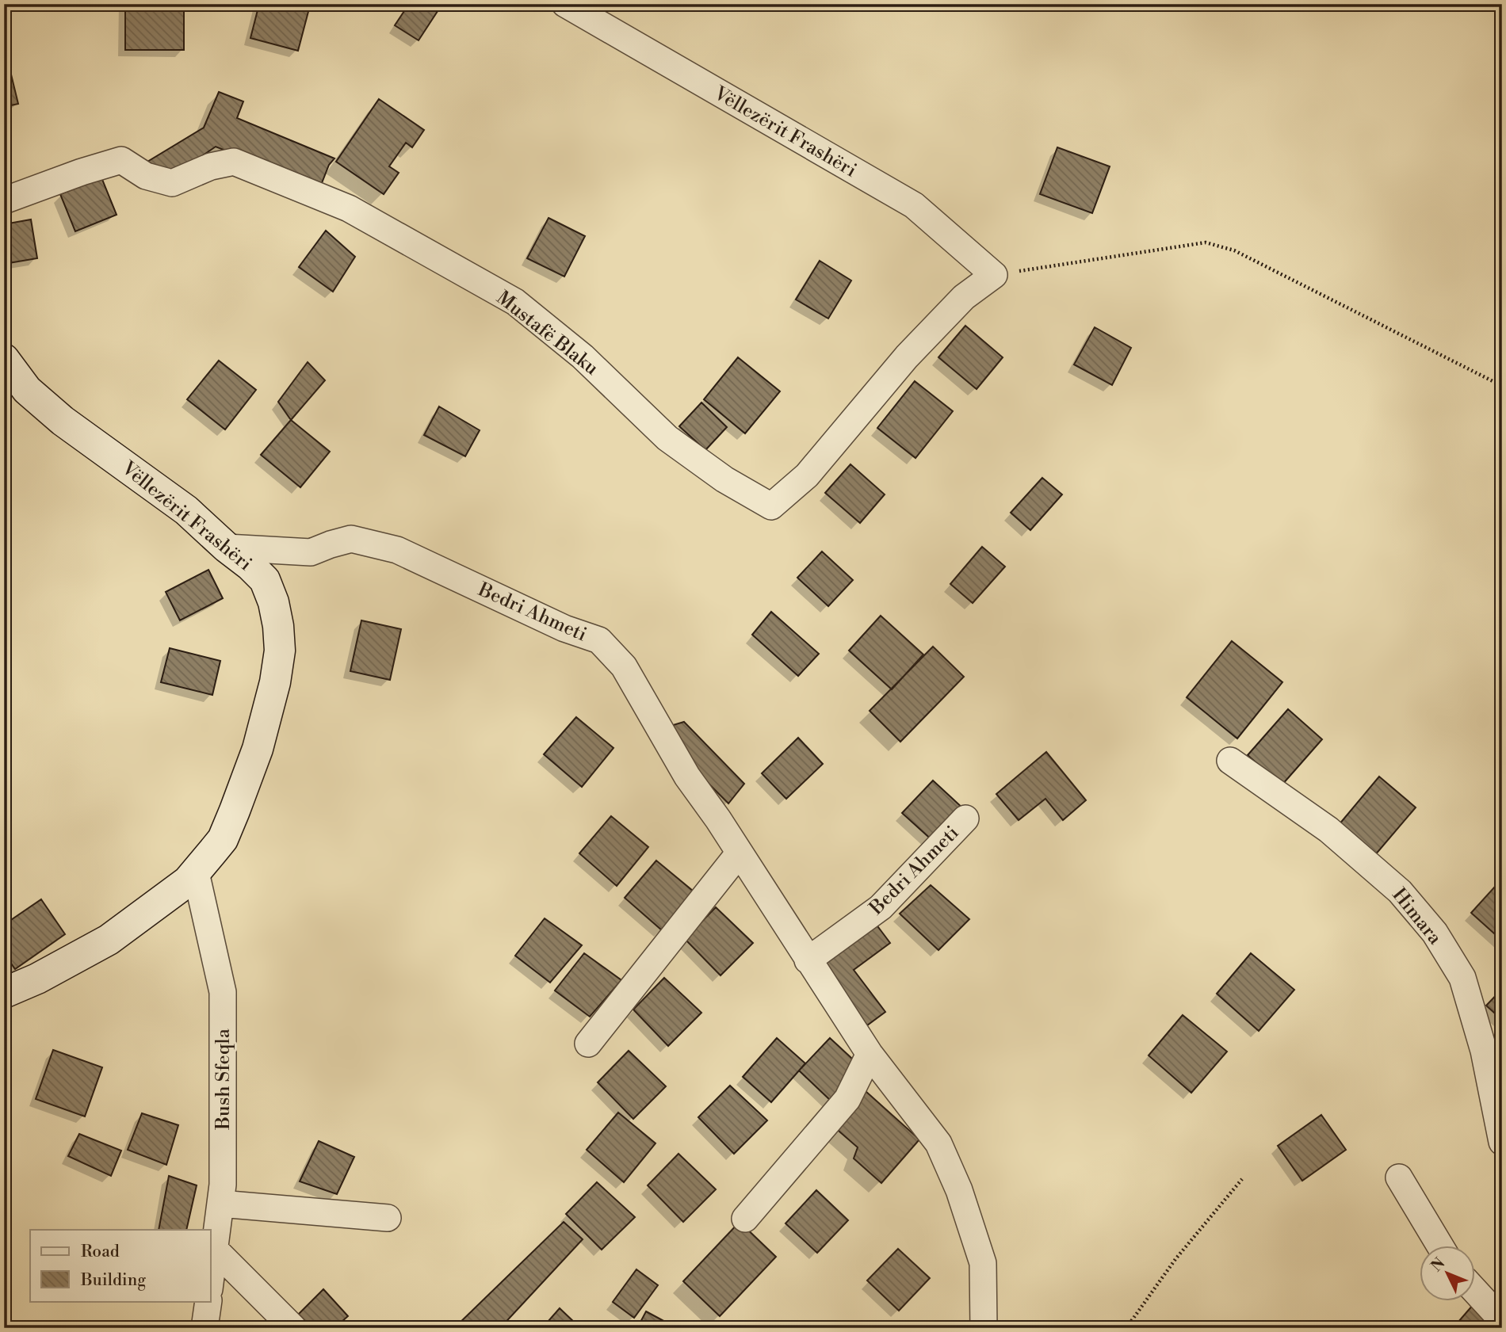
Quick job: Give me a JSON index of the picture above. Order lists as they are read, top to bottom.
{
  "streets": {
    "street": [
      "Vëllezërit Frashëri",
      "Mustafë Blaku",
      "Bedri Ahmeti",
      "Himara",
      "Bush Sfeqla"
    ]
  },
  "crossings": [
    ["Vëllezërit Frashëri", "Mustafë Blaku"],
    ["Vëllezërit Frashëri", "Bedri Ahmeti"],
    ["Vëllezërit Frashëri", "Bush Sfeqla"]
  ],
  "legend": ["Road", "Building"],
  "north": "top left"
}
